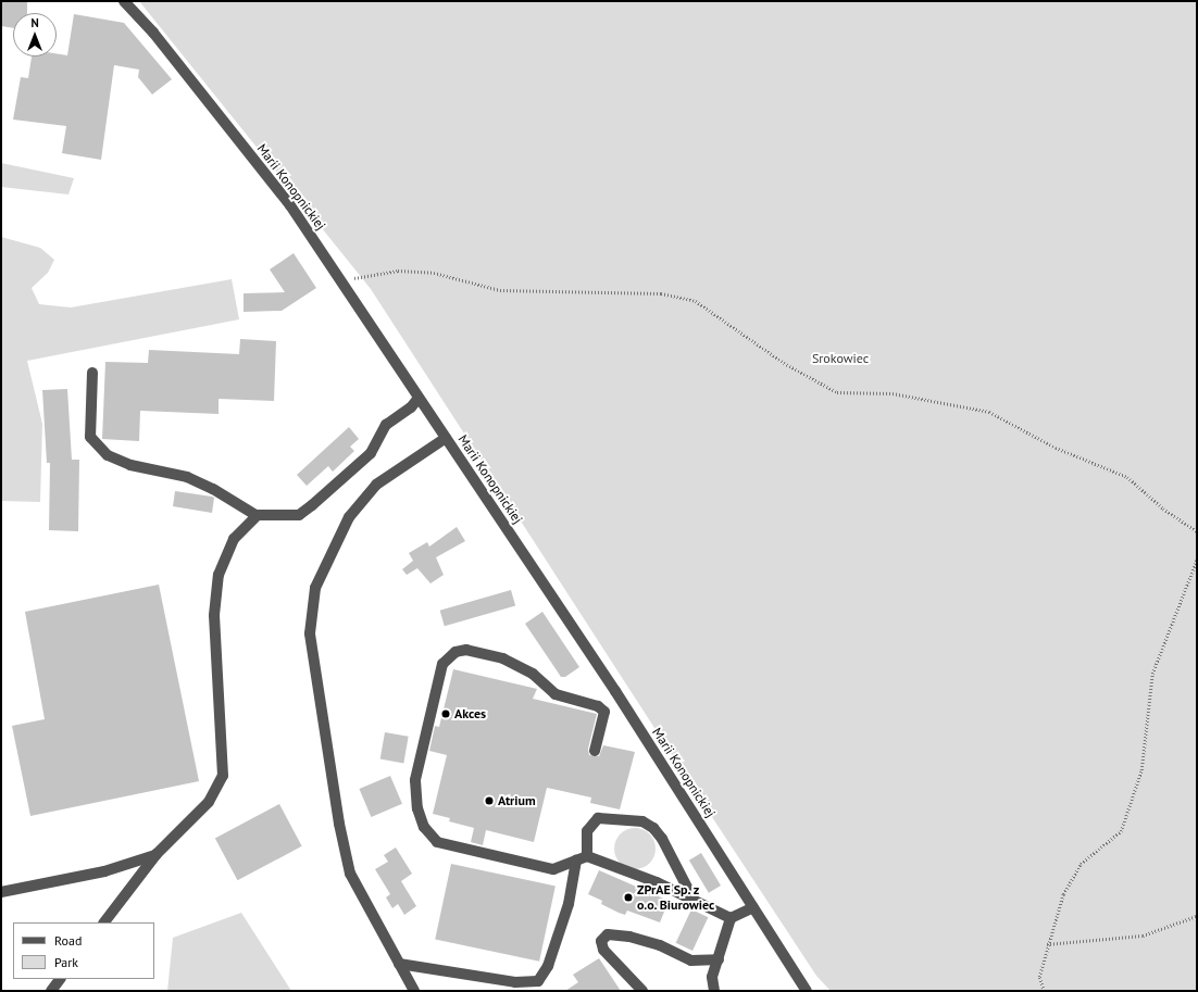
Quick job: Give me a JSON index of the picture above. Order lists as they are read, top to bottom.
{
  "streets": {
    "street": ["Marii Konopnickiej"]
  },
  "parks": ["Srokowiec"],
  "places": ["Akces", "Atrium", "ZPrAE Sp. z o.o. Biurowiec"],
  "legend": ["Road", "Park"],
  "north": "top"
}
